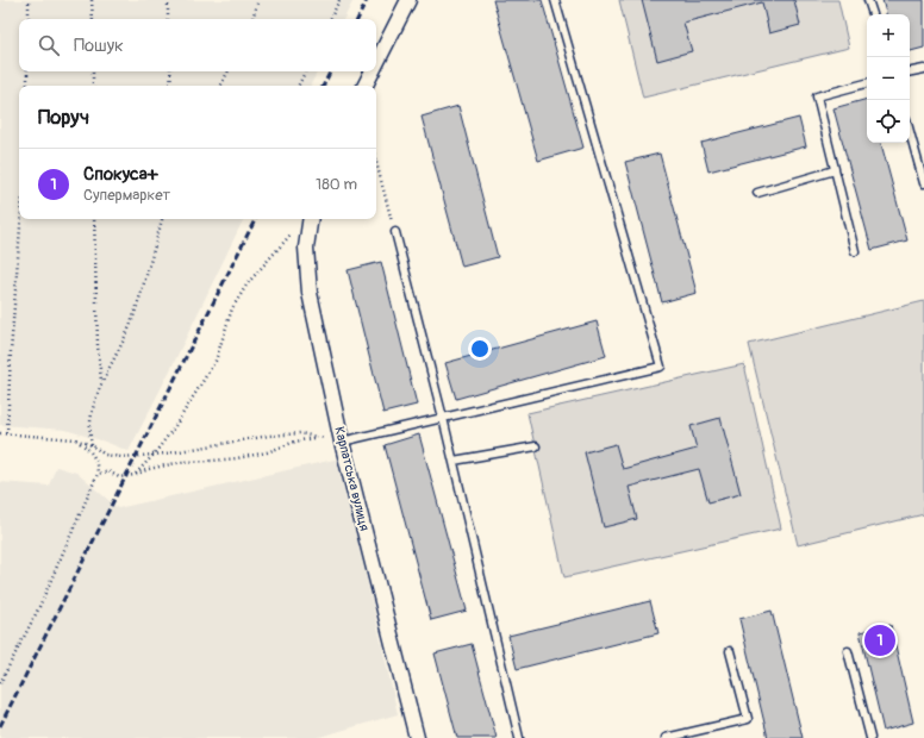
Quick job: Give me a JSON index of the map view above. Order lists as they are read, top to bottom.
{
  "streets": {
    "street": ["Карпатська вулиця"]
  },
  "page": {
    "map_buttons": ["+", "−"],
    "search": "Пошук",
    "heading": "Поруч",
    "list": [
      {
        "mark": "1",
        "name": "Спокуса+",
        "note": "Супермаркет",
        "value": "180 m"
      }
    ],
    "pins": "1"
  }
}
